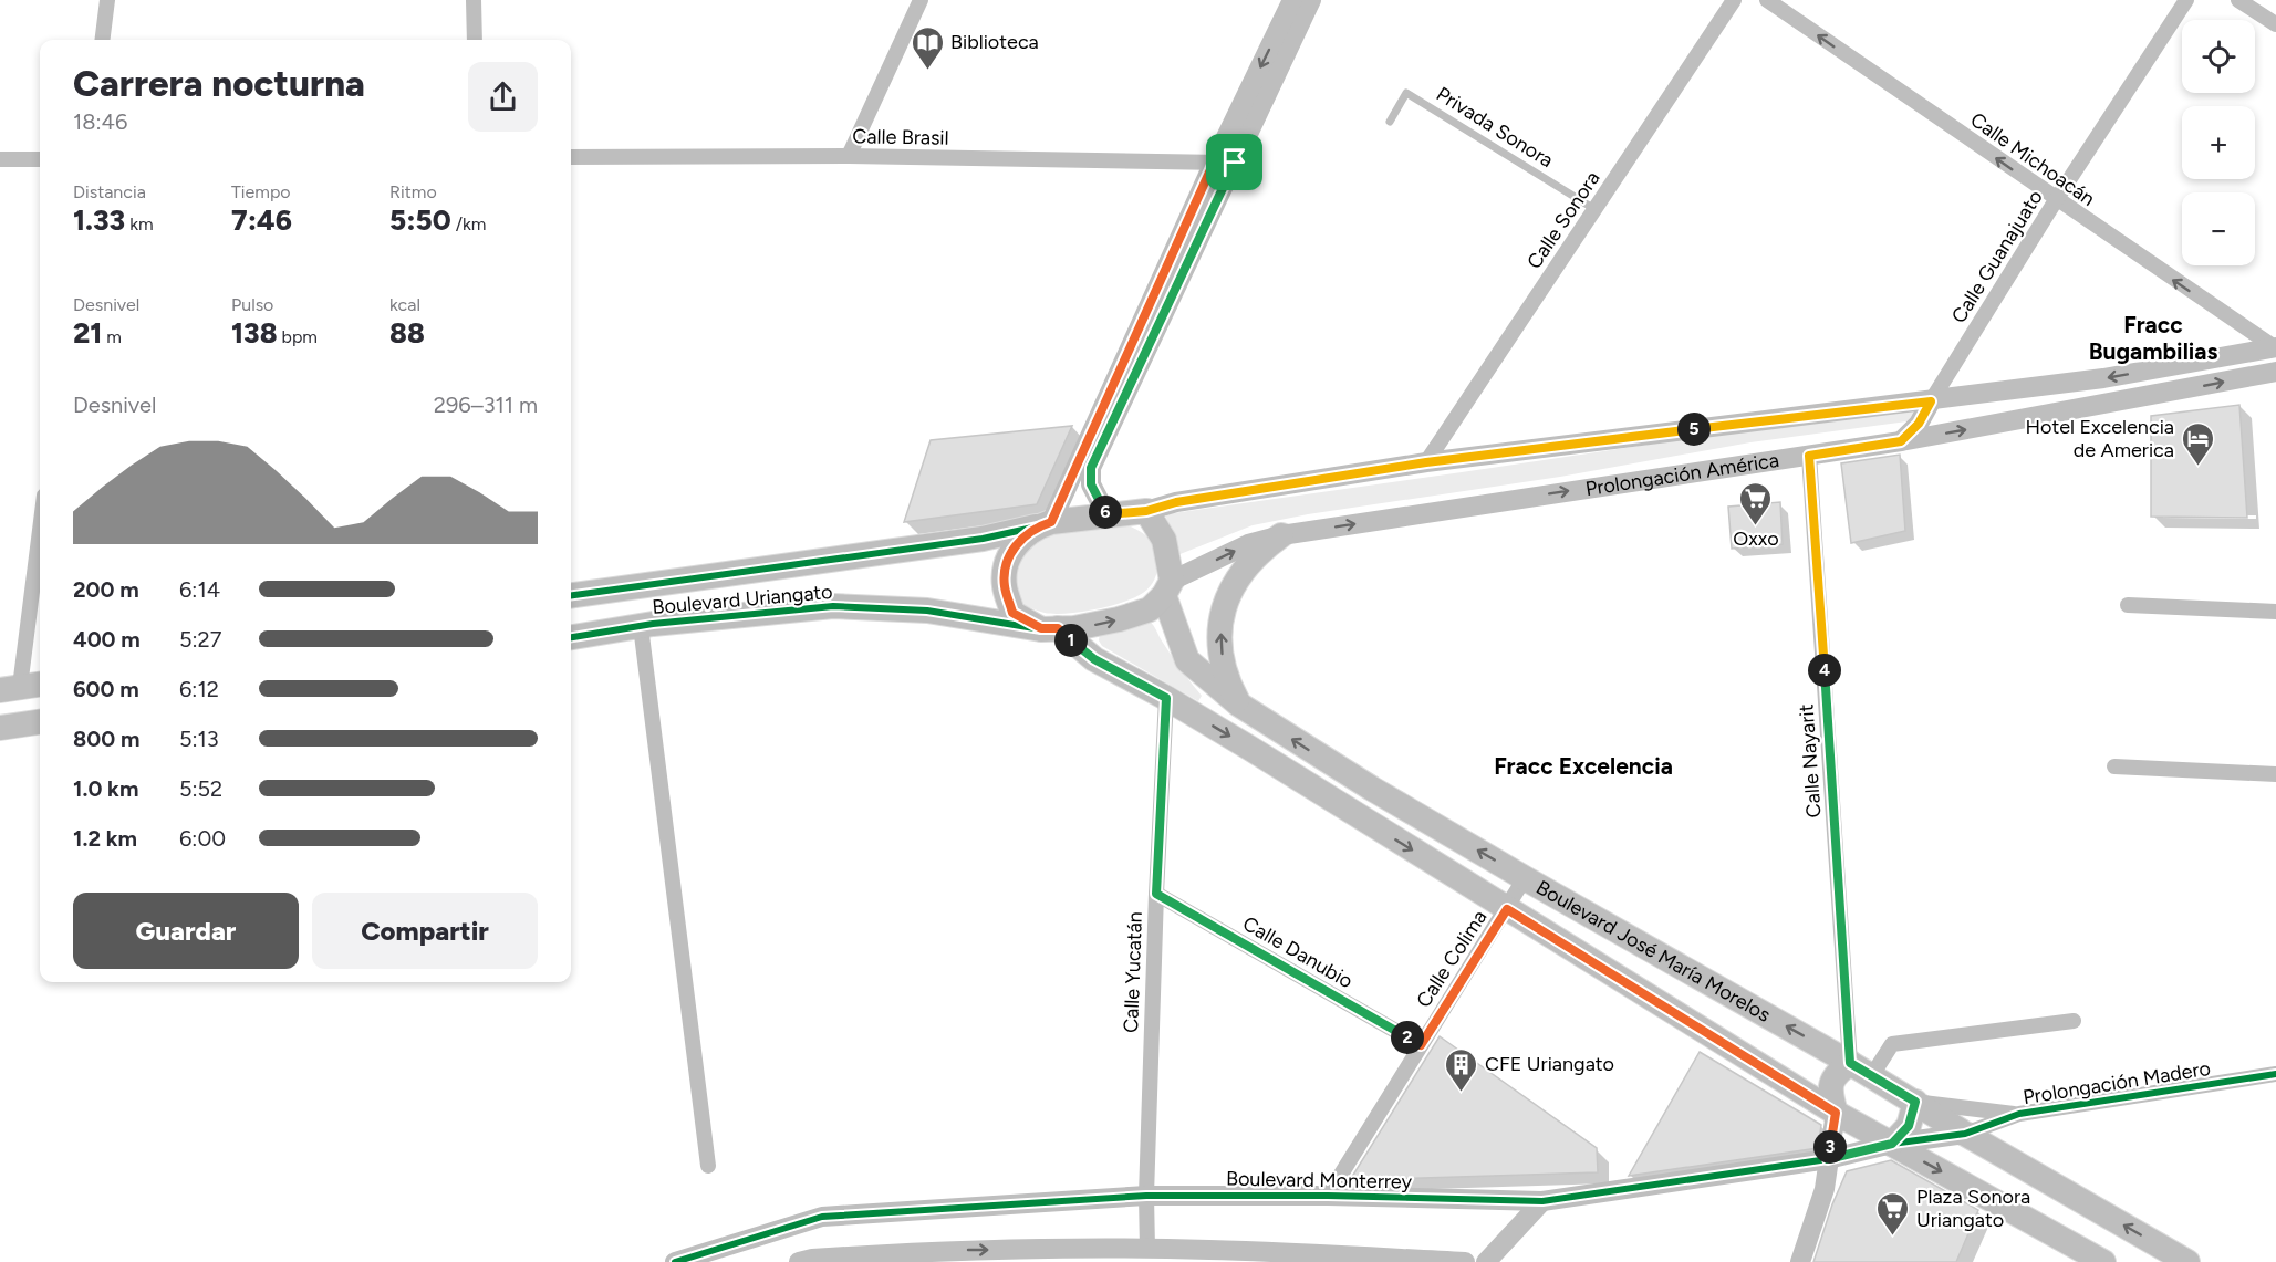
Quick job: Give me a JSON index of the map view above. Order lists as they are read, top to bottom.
{
  "streets": {
    "main road": ["Boulevard Uriangato", "Boulevard José María Morelos"],
    "street": [
      "Calle Brasil",
      "Calle Michoacán",
      "Calle Sonora",
      "Calle Guanajuato",
      "Prolongación América",
      "Calle Nayarit",
      "Calle Danubio",
      "Calle Colima",
      "Calle Yucatán",
      "Prolongación Madero",
      "Boulevard Monterrey"
    ],
    "lane": ["Privada Sonora"]
  },
  "crossings": [
    ["Privada Sonora", "Calle Sonora"],
    ["Calle Michoacán", "Calle Guanajuato"],
    ["Calle Michoacán", "Prolongación América"],
    ["Calle Sonora", "Prolongación América"],
    ["Calle Guanajuato", "Prolongación América"],
    ["Prolongación América", "Boulevard Uriangato"],
    ["Prolongación América", "Calle Nayarit"],
    ["Prolongación América", "Boulevard José María Morelos"],
    ["Boulevard Uriangato", "Boulevard José María Morelos"],
    ["Calle Nayarit", "Boulevard José María Morelos"],
    ["Boulevard José María Morelos", "Calle Colima"],
    ["Boulevard José María Morelos", "Calle Yucatán"],
    ["Boulevard José María Morelos", "Prolongación Madero"],
    ["Boulevard José María Morelos", "Boulevard Monterrey"],
    ["Calle Danubio", "Calle Colima"],
    ["Calle Danubio", "Calle Yucatán"],
    ["Calle Colima", "Boulevard Monterrey"],
    ["Calle Yucatán", "Boulevard Monterrey"],
    ["Prolongación Madero", "Boulevard Monterrey"]
  ],
  "one_way": ["Calle Michoacán"],
  "districts": ["Fracc Bugambilias", "Fracc Excelencia"],
  "places": {
    "library": ["Biblioteca"],
    "hotel": ["Hotel Excelencia de America"],
    "supermarket": ["Oxxo", "Plaza Sonora Uriangato"],
    "building": ["CFE Uriangato"]
  },
  "page": {
    "map_buttons": ["+", "−"],
    "heading": ["Carrera nocturna", "18:46"],
    "stats": [
      ["Distancia", "1.33 km"],
      ["Tiempo", "7:46"],
      ["Ritmo", "5:50 /km"],
      ["Desnivel", "21 m"],
      ["Pulso", "138 bpm"],
      ["kcal", "88"]
    ],
    "chart": ["Desnivel", "296–311 m"],
    "pins": [
      "5",
      "6",
      "1",
      "4",
      "2",
      "3"
    ],
    "list": [
      {
        "name": "200 m",
        "note": "6:14"
      },
      {
        "name": "400 m",
        "note": "5:27"
      },
      {
        "name": "600 m",
        "note": "6:12"
      },
      {
        "name": "800 m",
        "note": "5:13"
      },
      {
        "name": "1.0 km",
        "note": "5:52"
      },
      {
        "name": "1.2 km",
        "note": "6:00"
      }
    ],
    "buttons": ["Guardar", "Compartir"]
  }
}
